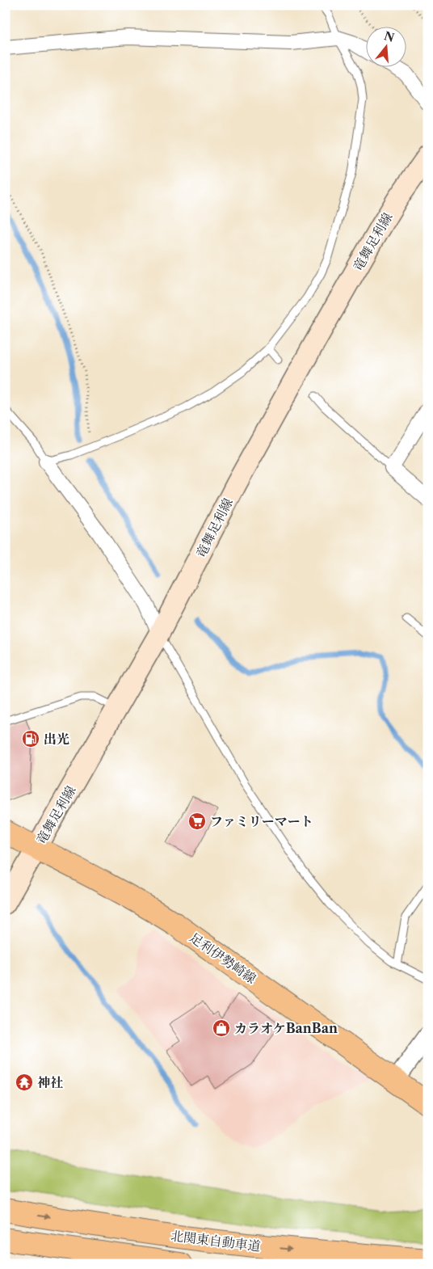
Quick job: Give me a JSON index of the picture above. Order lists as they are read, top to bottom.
{
  "streets": {
    "main road": ["竜舞足利線", "足利伊勢崎線", "北関東自動車道"]
  },
  "crossings": [
    ["竜舞足利線", "足利伊勢崎線"]
  ],
  "places": {
    "fuel station": ["出光"],
    "supermarket": ["ファミリーマート"],
    "shop": ["カラオケBanBan"],
    "temple": ["神社"]
  },
  "north": "top"
}
